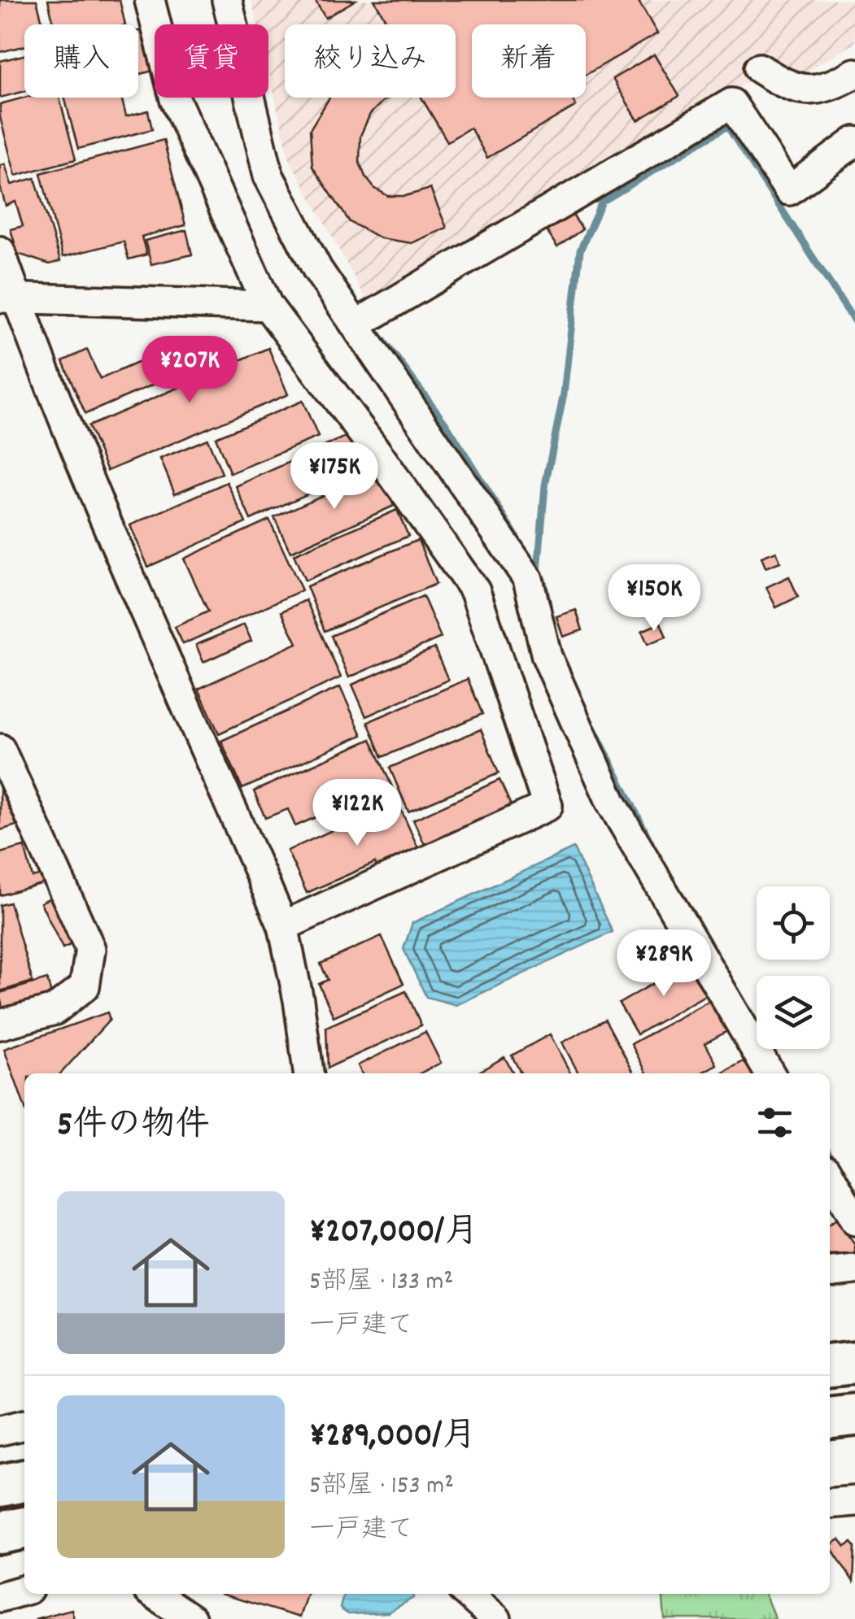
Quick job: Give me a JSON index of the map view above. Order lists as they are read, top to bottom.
{
  "page": {
    "chip": [
      "購入",
      "賃貸",
      "絞り込み",
      "新着"
    ],
    "price": [
      "¥207K",
      "¥175K",
      "¥150K",
      "¥122K",
      "¥289K"
    ],
    "heading": "5件の物件",
    "list": [
      {
        "name": "¥207,000/月",
        "note": "5部屋 · 133 m² · 一戸建て"
      },
      {
        "name": "¥289,000/月",
        "note": "5部屋 · 153 m² · 一戸建て"
      }
    ]
  }
}
